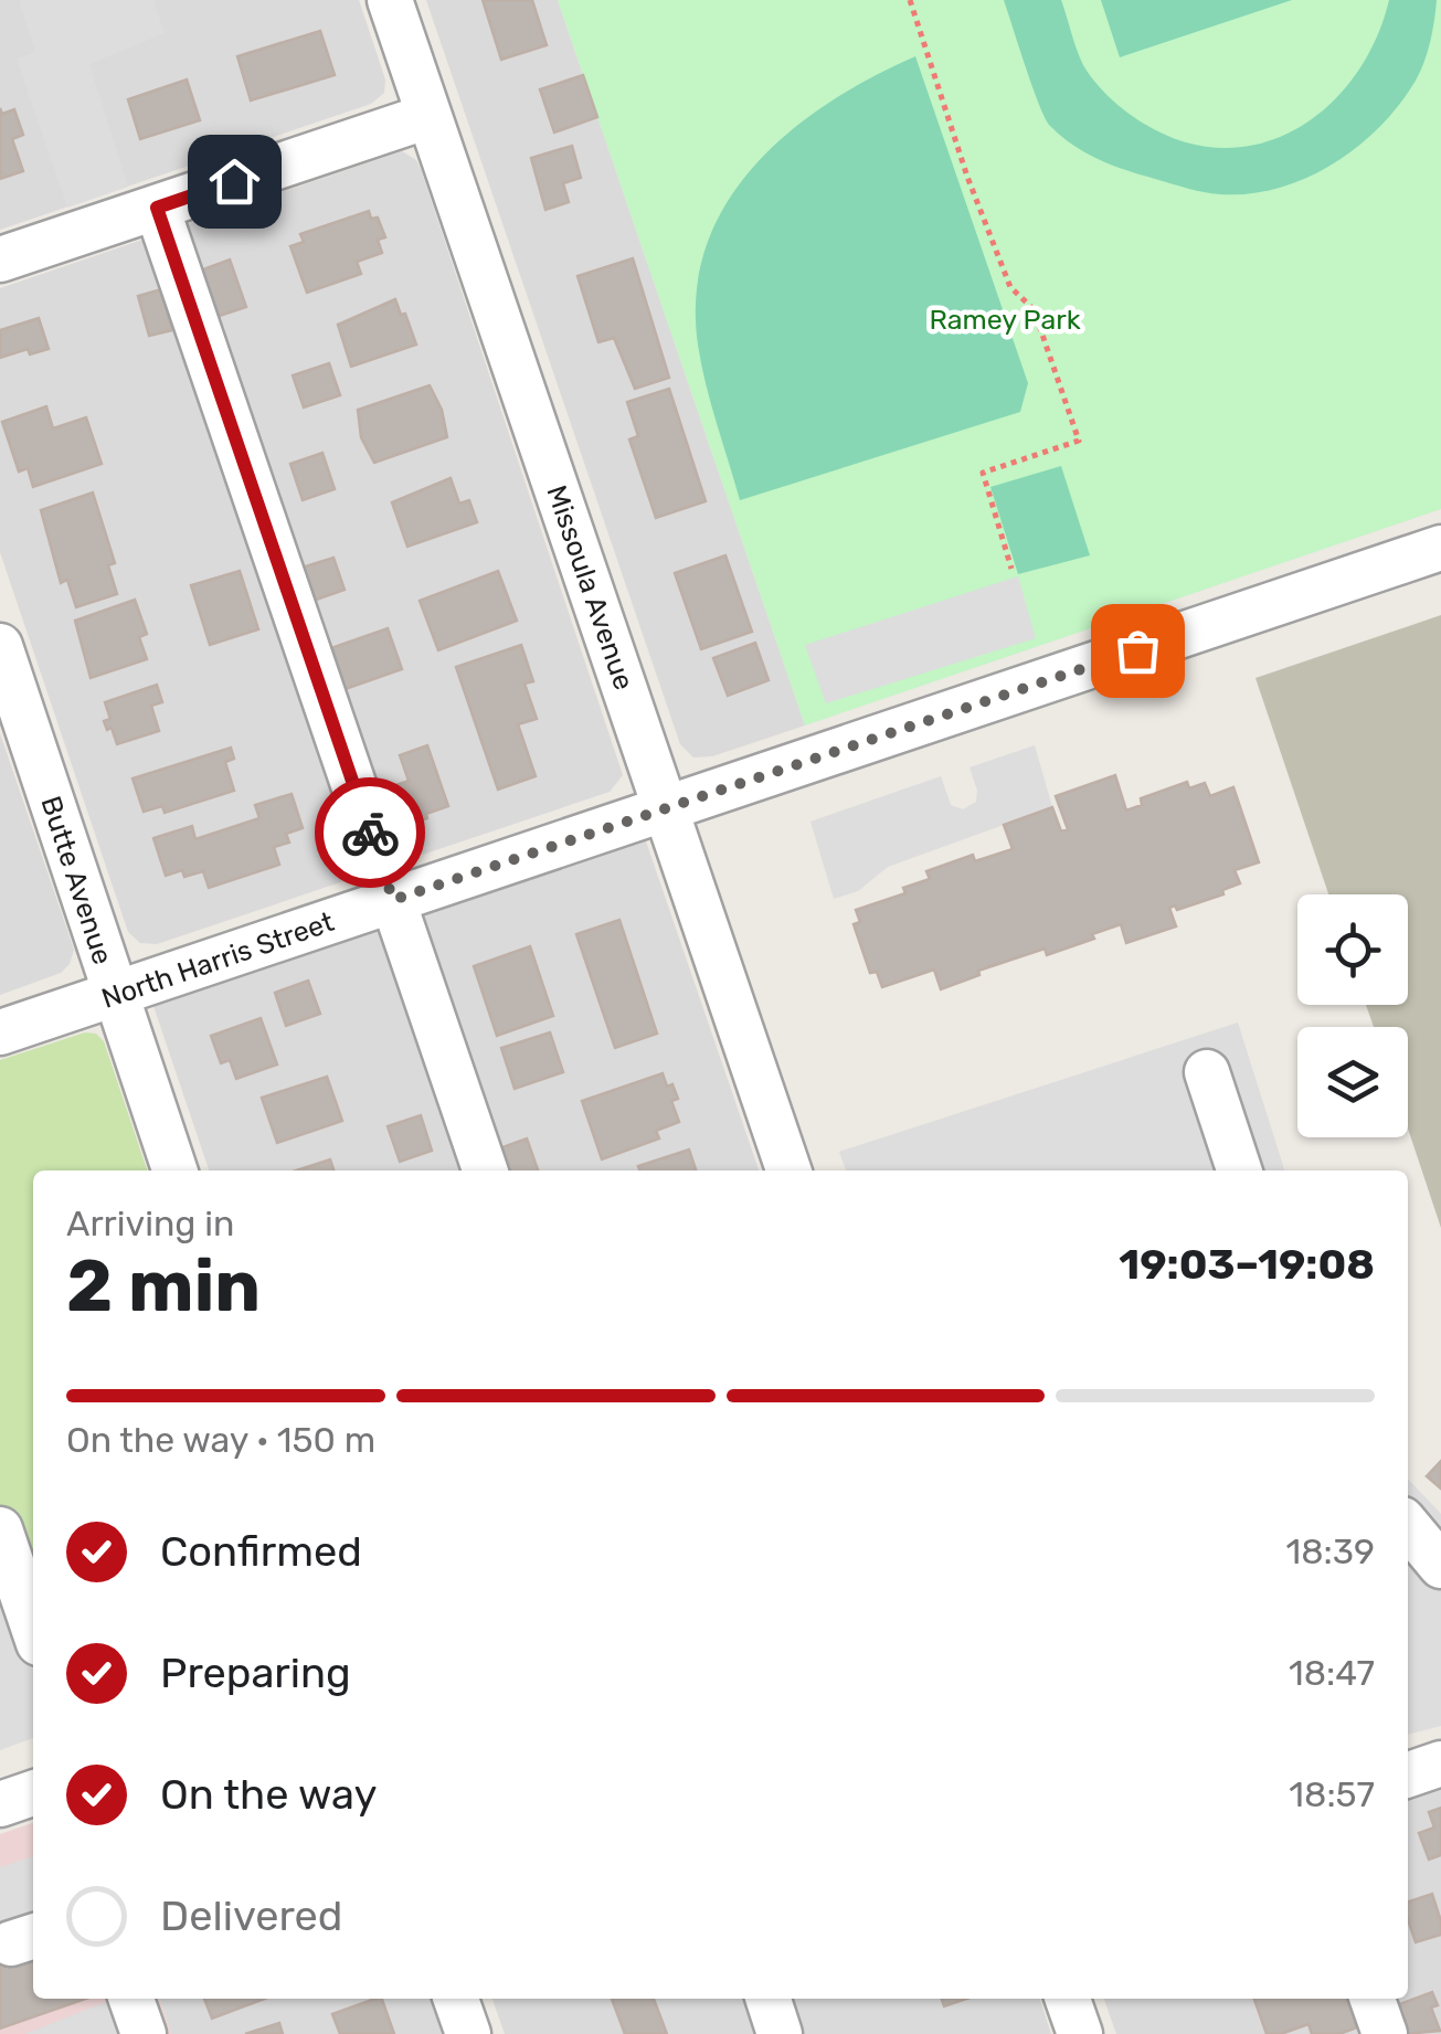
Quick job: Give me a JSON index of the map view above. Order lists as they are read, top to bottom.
{
  "streets": {
    "street": ["Missoula Avenue", "Butte Avenue", "North Harris Street"]
  },
  "crossings": [
    ["Missoula Avenue", "North Harris Street"],
    ["Butte Avenue", "North Harris Street"]
  ],
  "parks": ["Ramey Park"],
  "page": {
    "heading": ["2 min", "Arriving in", "19:03–19:08"],
    "bar": "On the way · 150 m",
    "list": [
      ["Confirmed", "18:39"],
      ["Preparing", "18:47"],
      ["On the way", "18:57"],
      "Delivered"
    ]
  }
}
